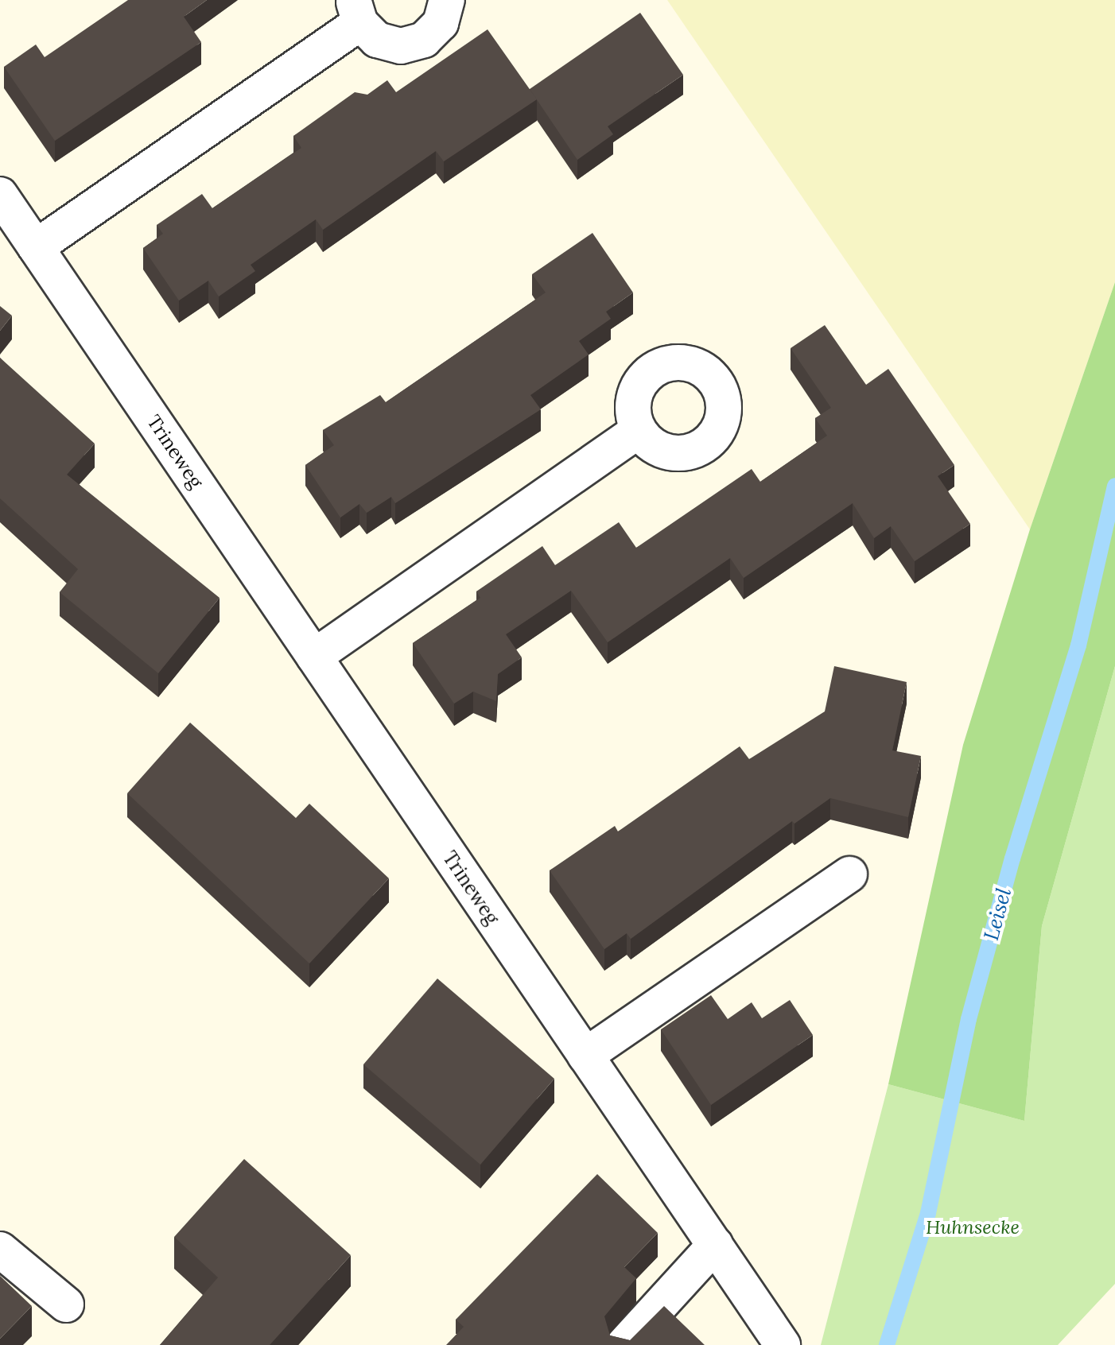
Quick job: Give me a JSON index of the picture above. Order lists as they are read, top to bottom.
{
  "streets": {
    "street": ["Trineweg"]
  },
  "water": ["Leisel"],
  "parks": ["Huhnsecke"]
}
